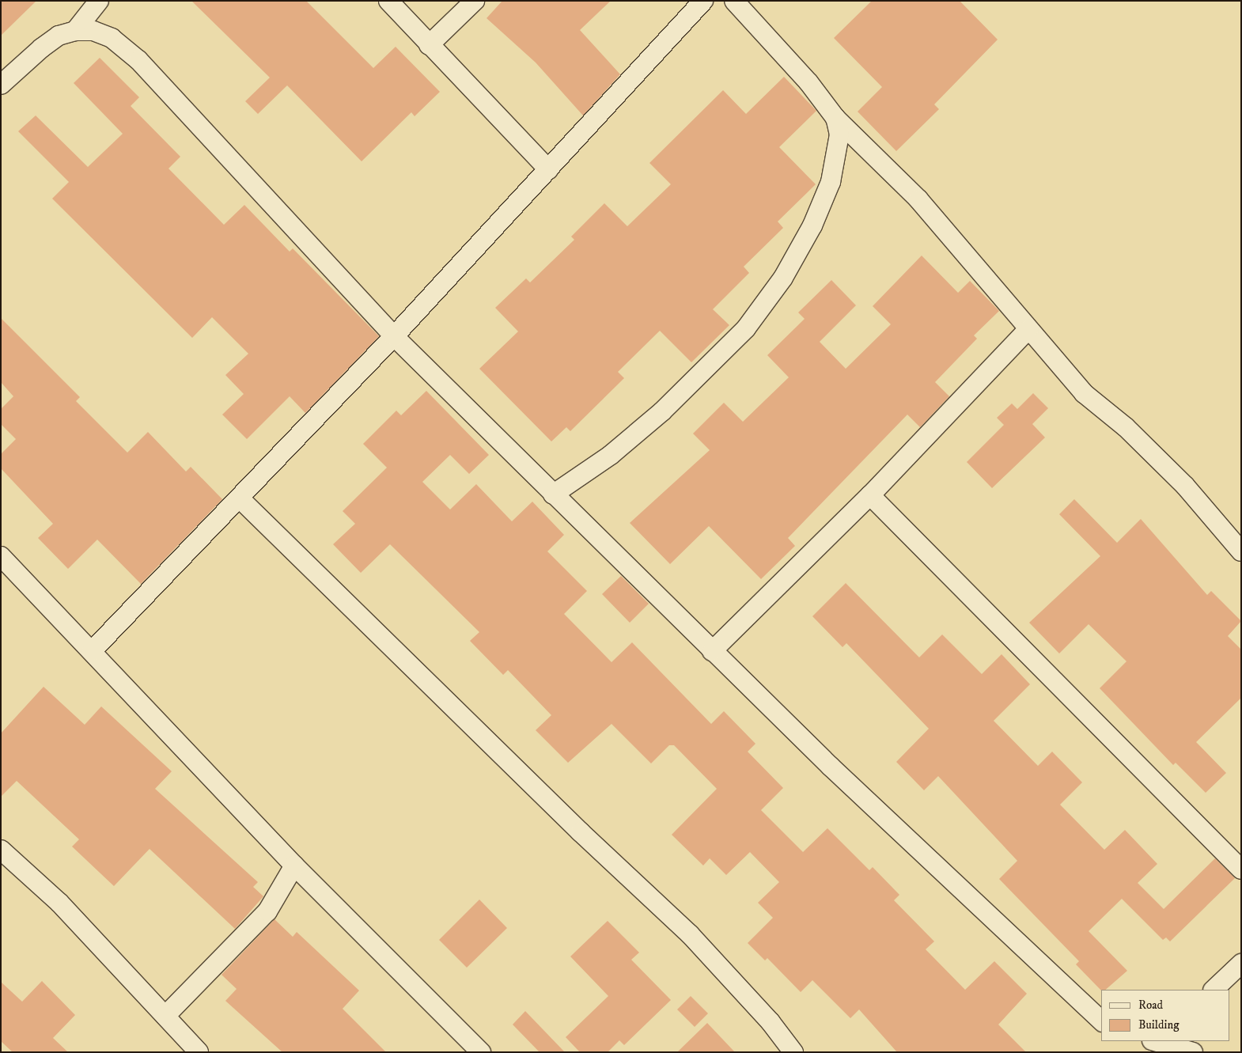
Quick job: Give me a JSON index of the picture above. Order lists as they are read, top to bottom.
{
  "legend": ["Road", "Building"]
}
